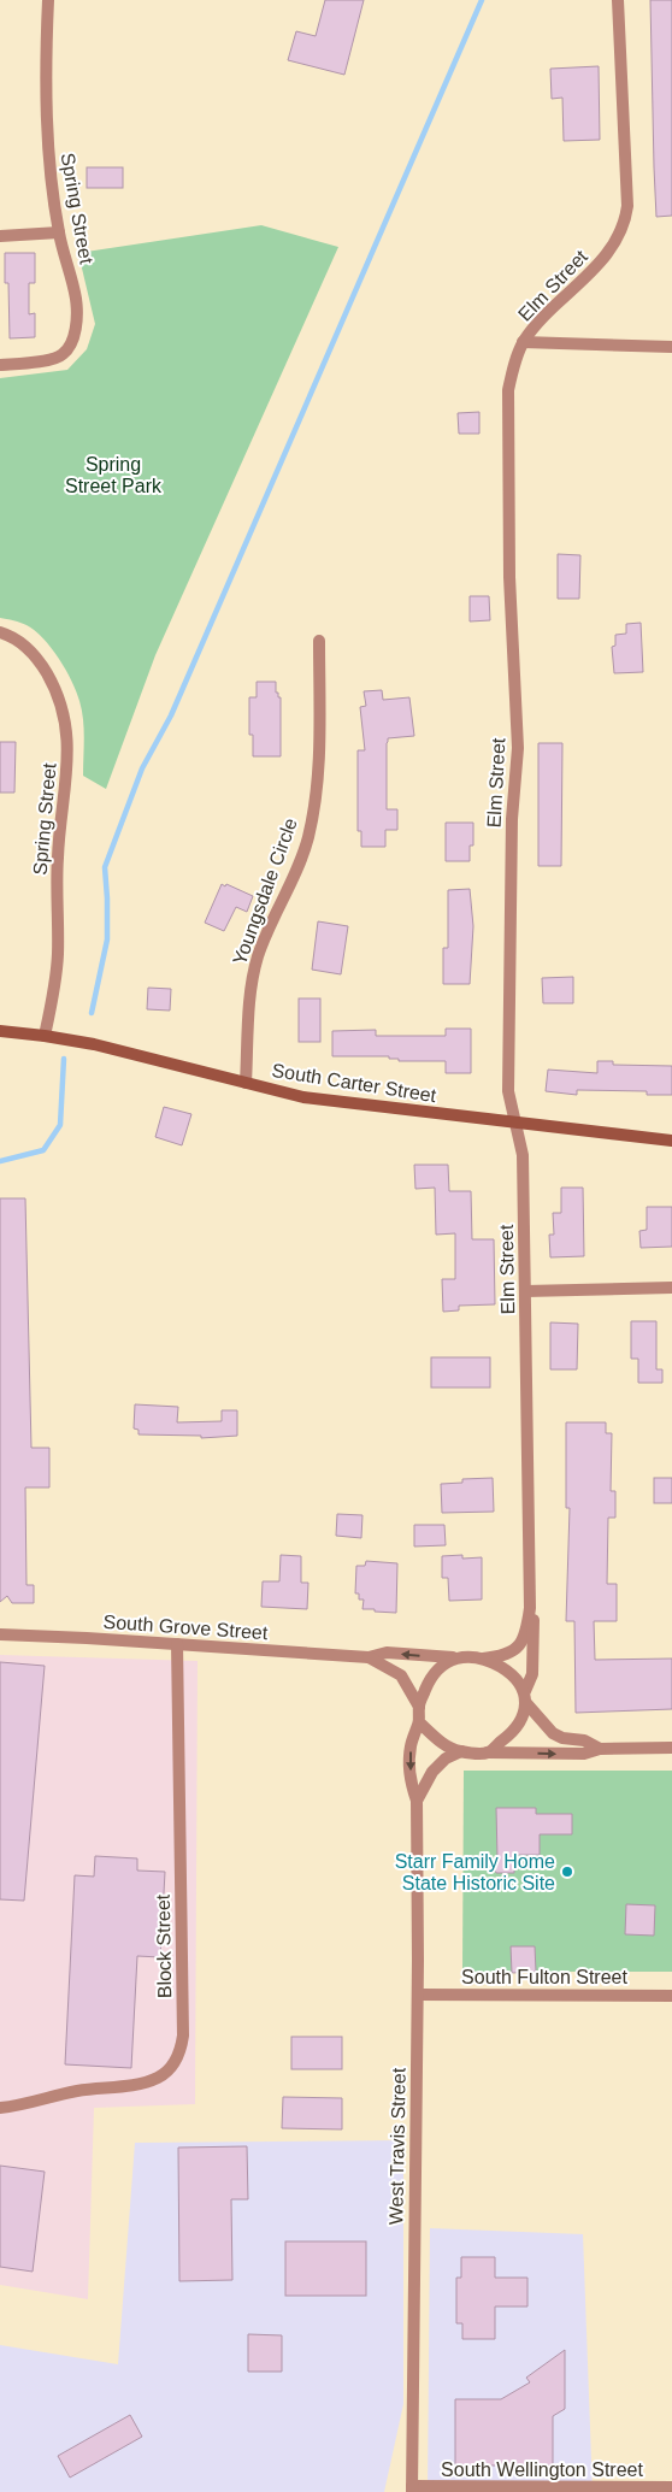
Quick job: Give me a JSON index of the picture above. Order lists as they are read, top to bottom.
{
  "streets": {
    "street": [
      "Spring Street",
      "Elm Street",
      "Youngsdale Circle",
      "South Carter Street",
      "South Grove Street",
      "Block Street",
      "South Fulton Street",
      "West Travis Street",
      "South Wellington Street"
    ]
  },
  "crossings": [
    ["Spring Street", "South Carter Street"],
    ["Elm Street", "South Carter Street"],
    ["Elm Street", "South Grove Street"],
    ["Elm Street", "West Travis Street"],
    ["Youngsdale Circle", "South Carter Street"],
    ["South Grove Street", "Block Street"],
    ["South Grove Street", "West Travis Street"],
    ["South Fulton Street", "West Travis Street"],
    ["West Travis Street", "South Wellington Street"]
  ],
  "parks": ["Spring Street Park"],
  "places": ["Starr Family Home State Historic Site"]
}
